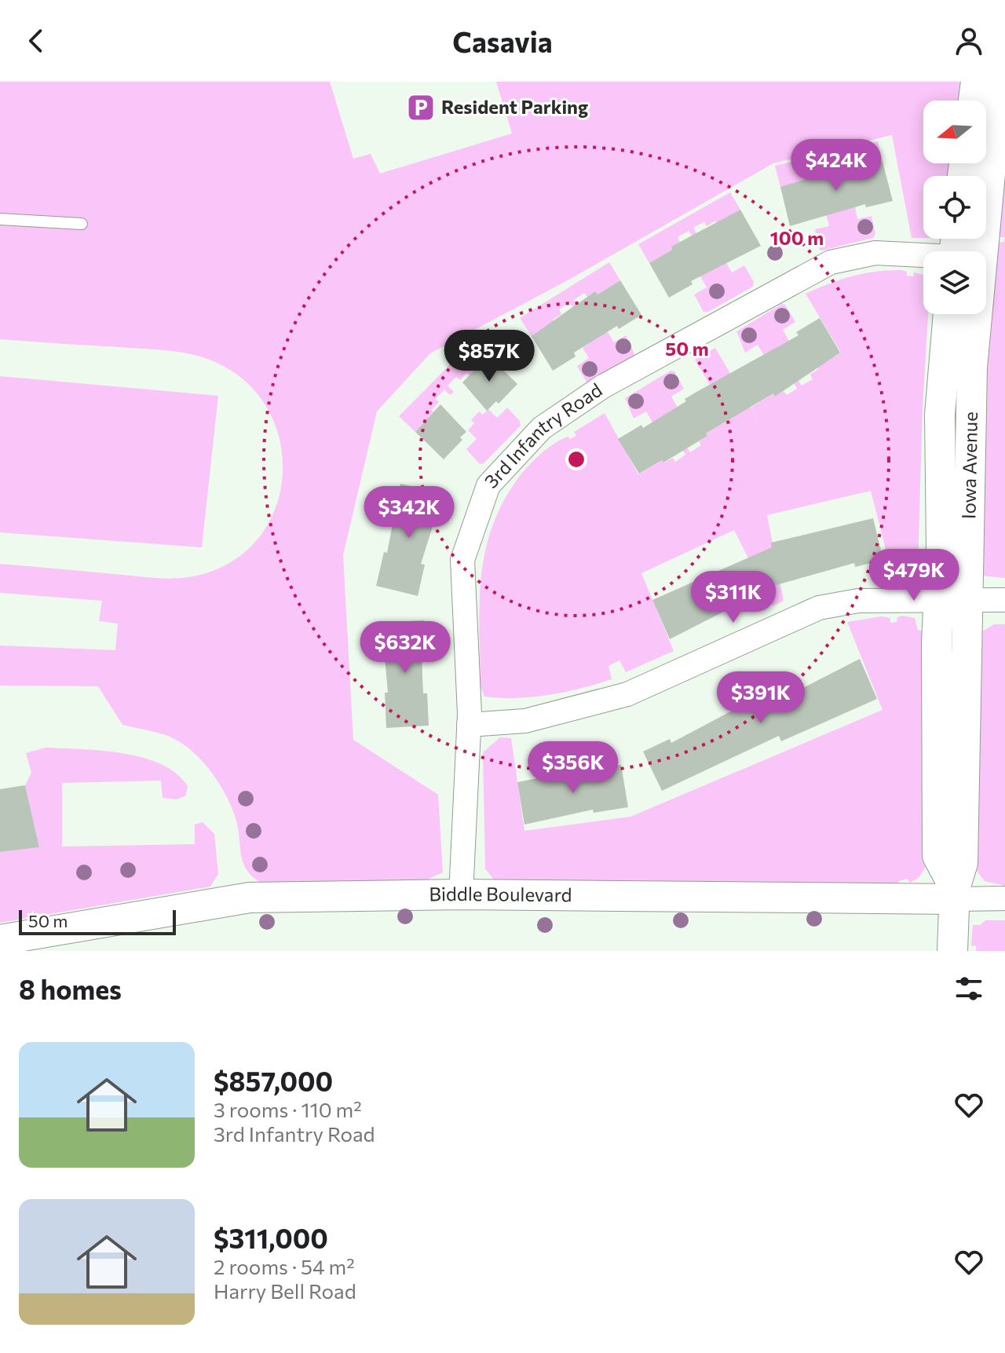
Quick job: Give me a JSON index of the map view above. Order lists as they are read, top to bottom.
{
  "streets": {
    "street": ["3rd Infantry Road", "Iowa Avenue", "Biddle Boulevard"]
  },
  "crossings": [
    ["3rd Infantry Road", "Biddle Boulevard"],
    ["Iowa Avenue", "Biddle Boulevard"]
  ],
  "places": {
    "parking": ["Resident Parking"]
  },
  "scale_bar": "50 m",
  "north": "left",
  "page": {
    "header": "Casavia",
    "price": [
      "$424K",
      "$857K",
      "$342K",
      "$479K",
      "$311K",
      "$632K",
      "$391K",
      "$356K"
    ],
    "scale": "50 m",
    "heading": "8 homes",
    "list": [
      {
        "name": "$857,000",
        "note": "3 rooms · 110 m² · 3rd Infantry Road"
      },
      {
        "name": "$311,000",
        "note": "2 rooms · 54 m² · Harry Bell Road"
      }
    ]
  },
  "rings": ["100 m", "50 m"]
}
